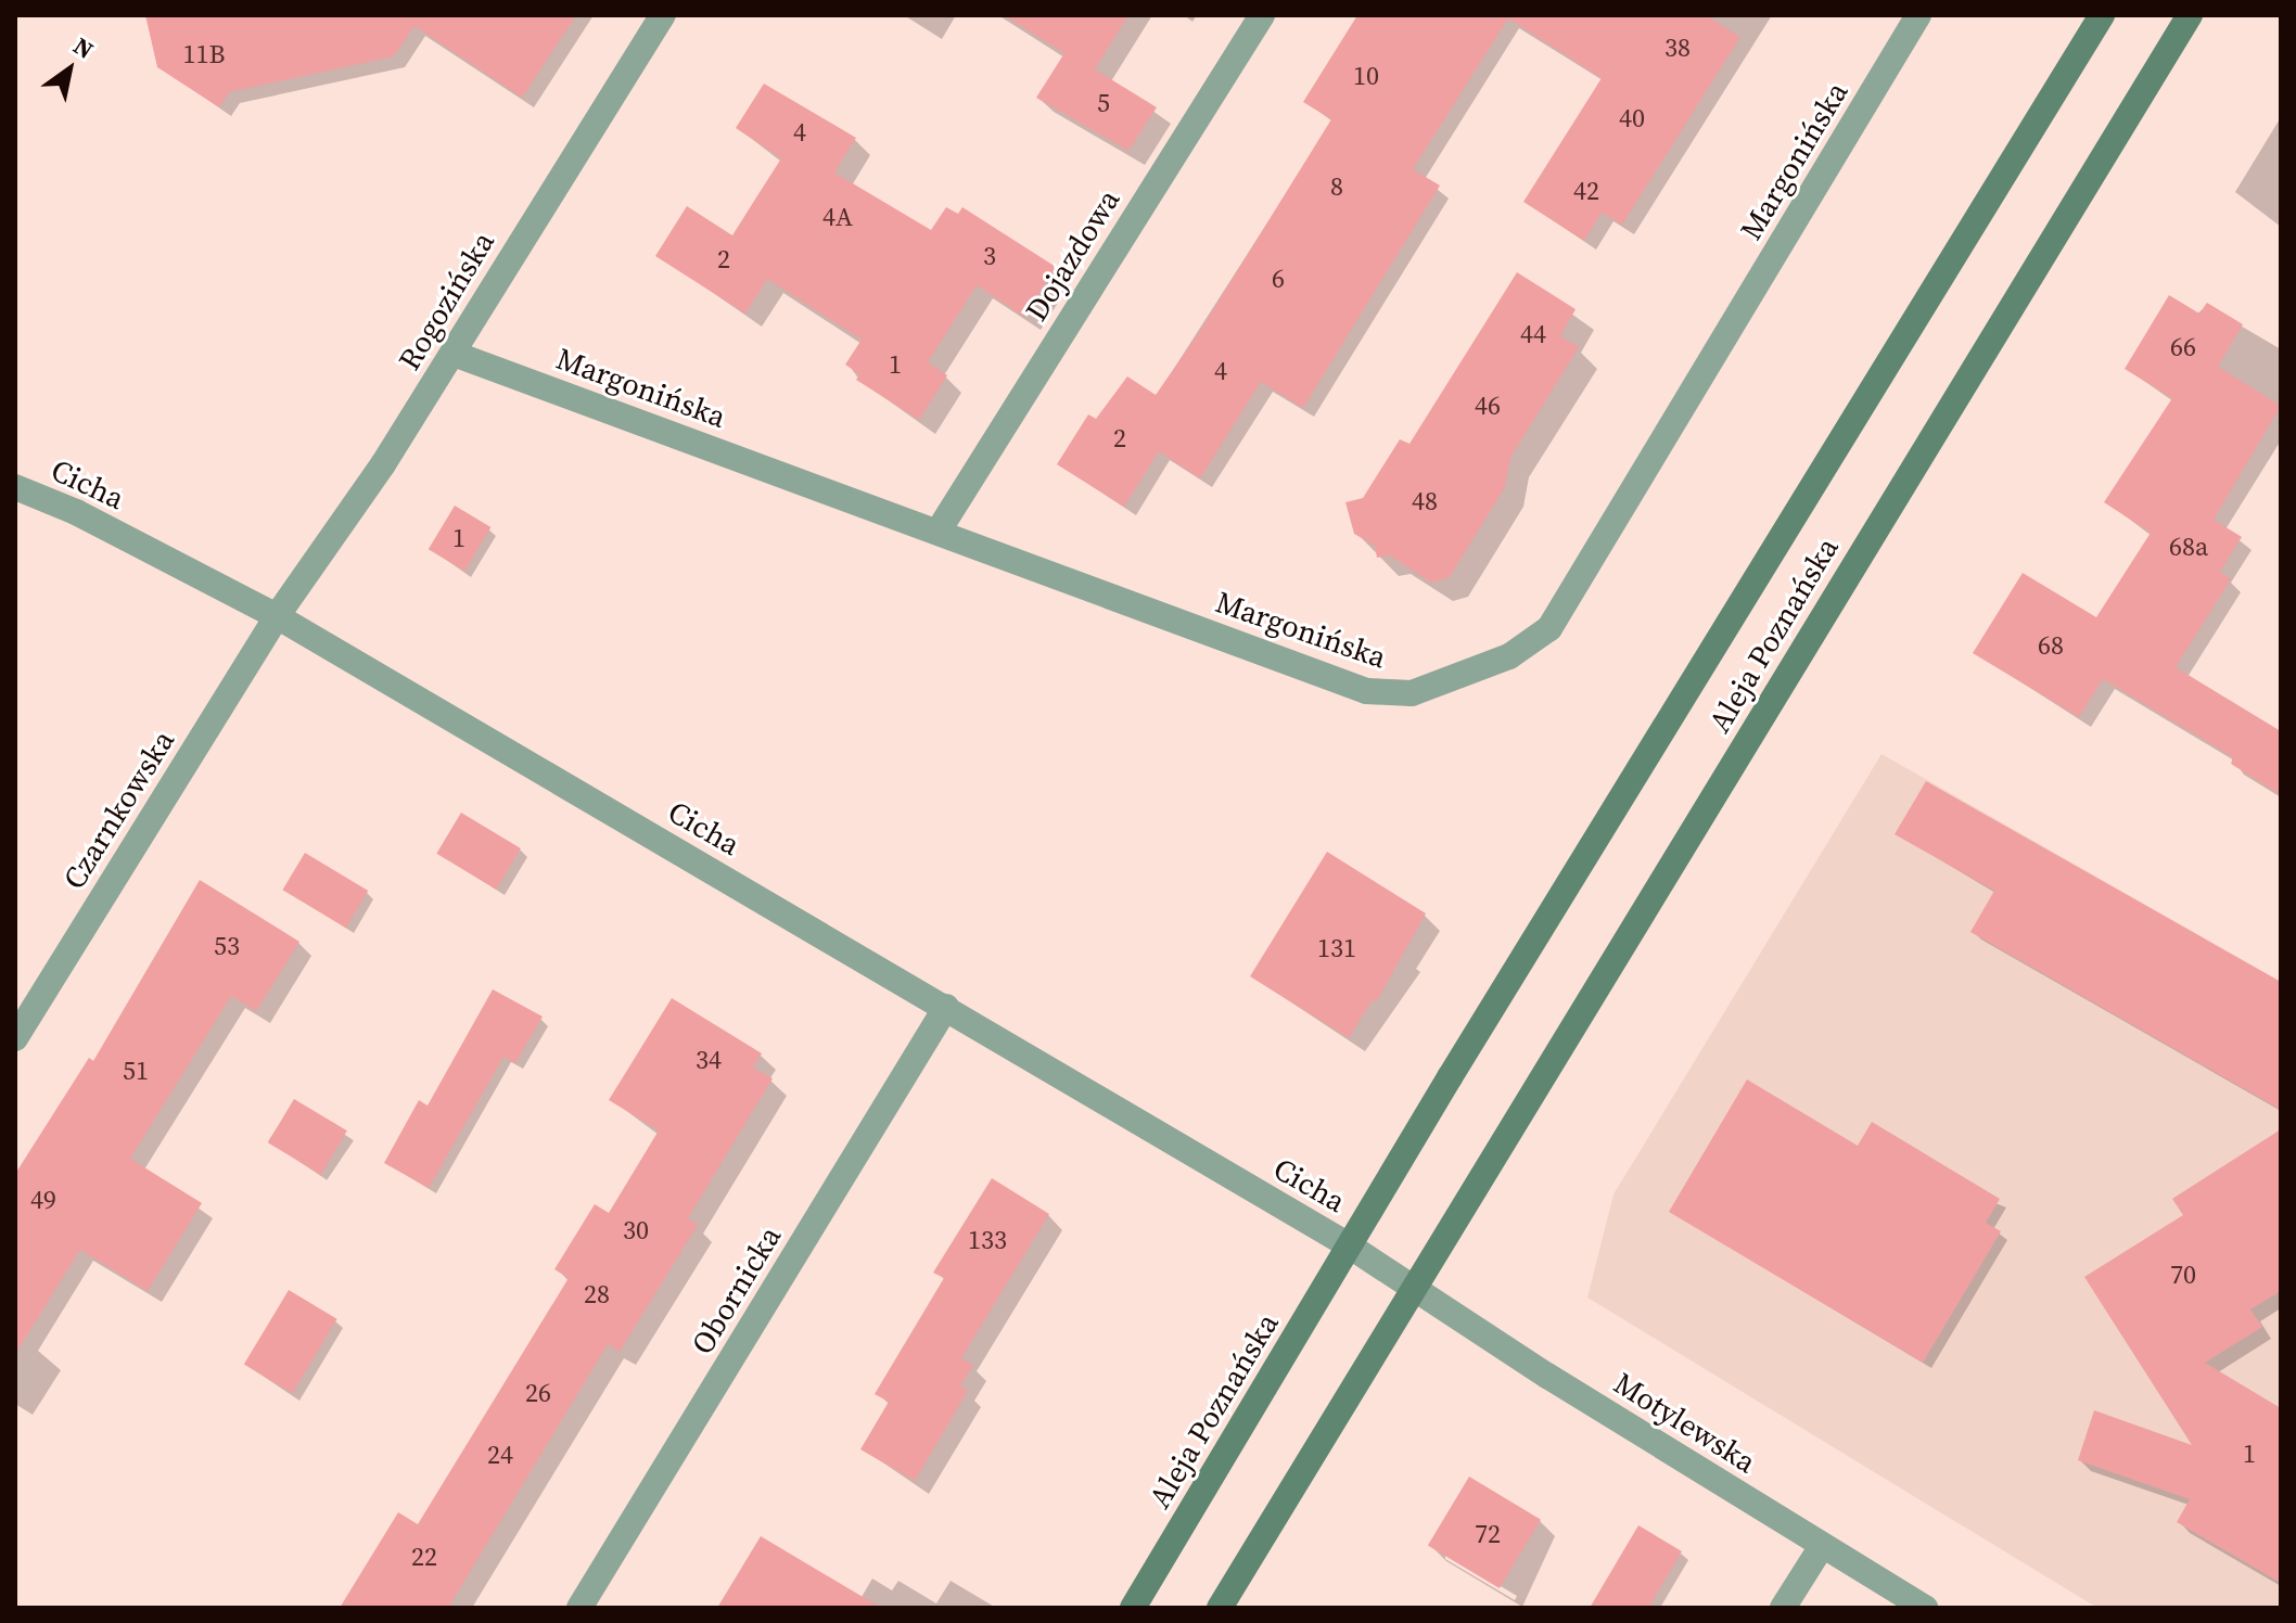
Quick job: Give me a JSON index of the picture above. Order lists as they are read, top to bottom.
{
  "streets": {
    "main road": ["Aleja Poznańska"],
    "street": [
      "Margonińska",
      "Dojazdowa",
      "Rogozińska",
      "Cicha",
      "Czarnkowska",
      "Obornicka",
      "Motylewska"
    ]
  },
  "crossings": [
    ["Margonińska", "Dojazdowa"],
    ["Margonińska", "Rogozińska"],
    ["Rogozińska", "Cicha"],
    ["Rogozińska", "Czarnkowska"],
    ["Cicha", "Aleja Poznańska"],
    ["Cicha", "Czarnkowska"],
    ["Cicha", "Obornicka"],
    ["Aleja Poznańska", "Motylewska"]
  ],
  "house_numbers": [
    "38",
    "11B",
    "10",
    "5",
    "40",
    "4",
    "8",
    "42",
    "4A",
    "3",
    "2",
    "6",
    "44",
    "66",
    "1",
    "4",
    "46",
    "2",
    "48",
    "1",
    "68a",
    "68",
    "53",
    "131",
    "34",
    "51",
    "49",
    "30",
    "133",
    "70",
    "28",
    "26",
    "1",
    "24",
    "72",
    "22"
  ],
  "north": "top right"
}
